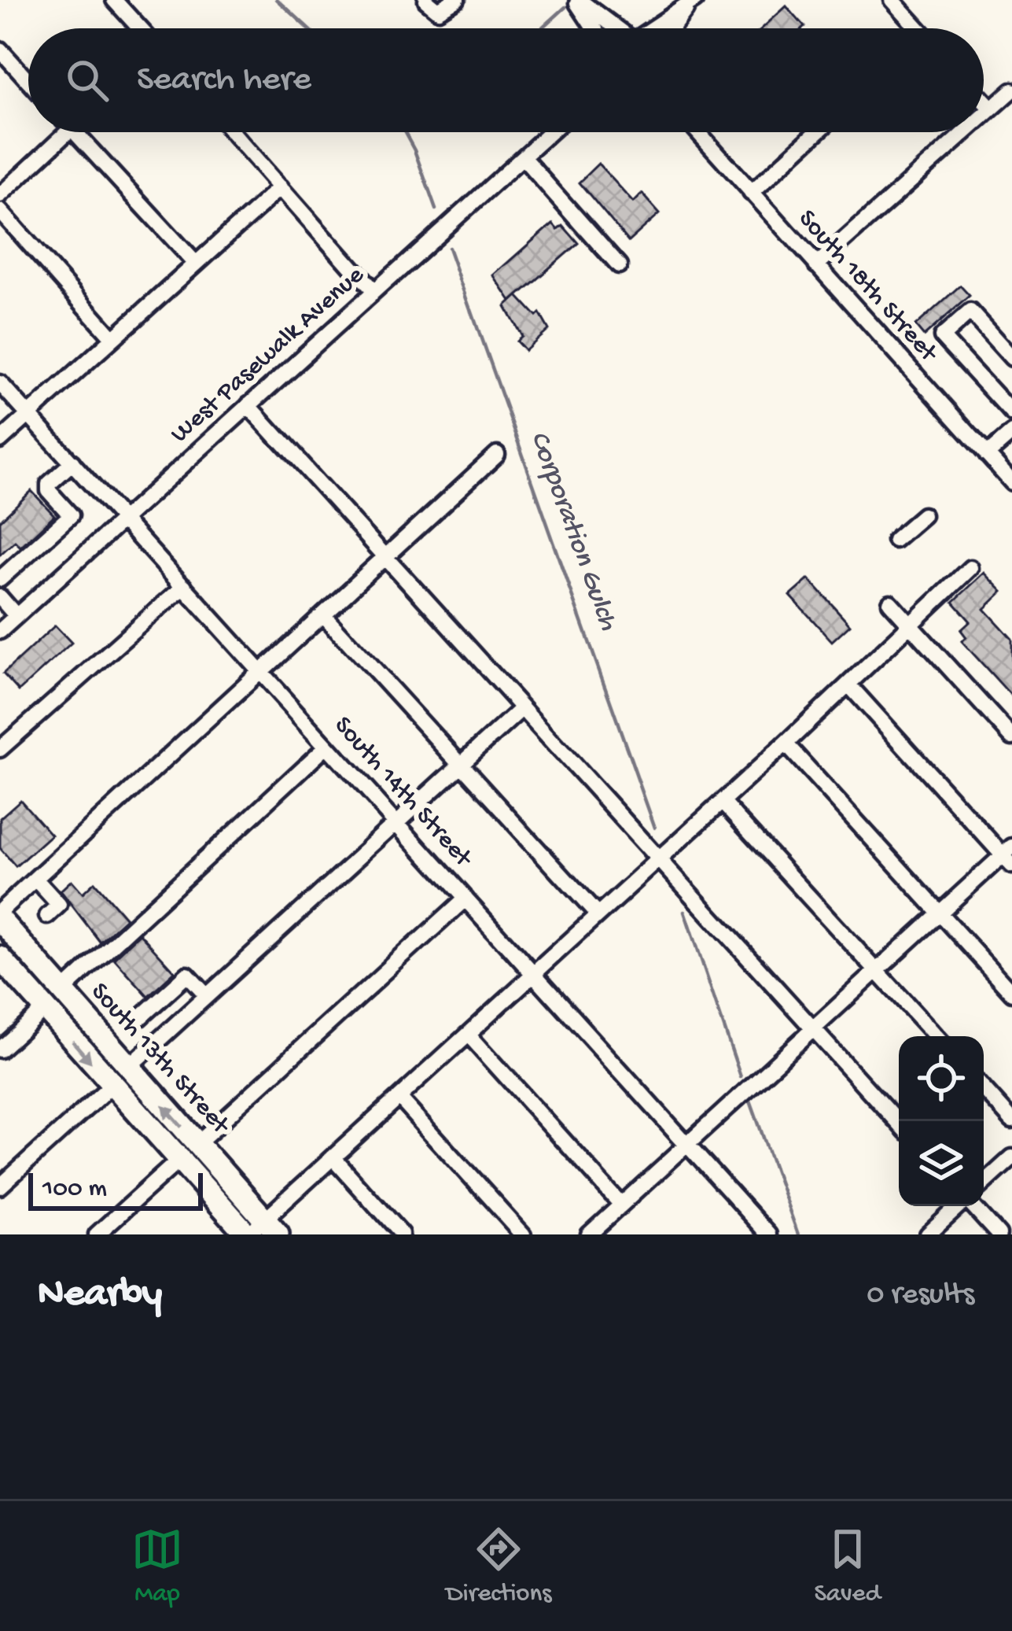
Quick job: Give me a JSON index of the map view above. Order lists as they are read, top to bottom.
{
  "streets": {
    "highway": ["South 13th Street"],
    "street": ["South 18th Street", "West Pasewalk Avenue", "South 14th Street"]
  },
  "crossings": [
    ["West Pasewalk Avenue", "South 14th Street"]
  ],
  "water": ["Corporation Gulch"],
  "scale_bar": "100 m",
  "page": {
    "search": "Search here",
    "scale": "100 m",
    "heading": ["Nearby", "0 results"],
    "nav": ["Map", "Directions", "Saved"]
  }
}
